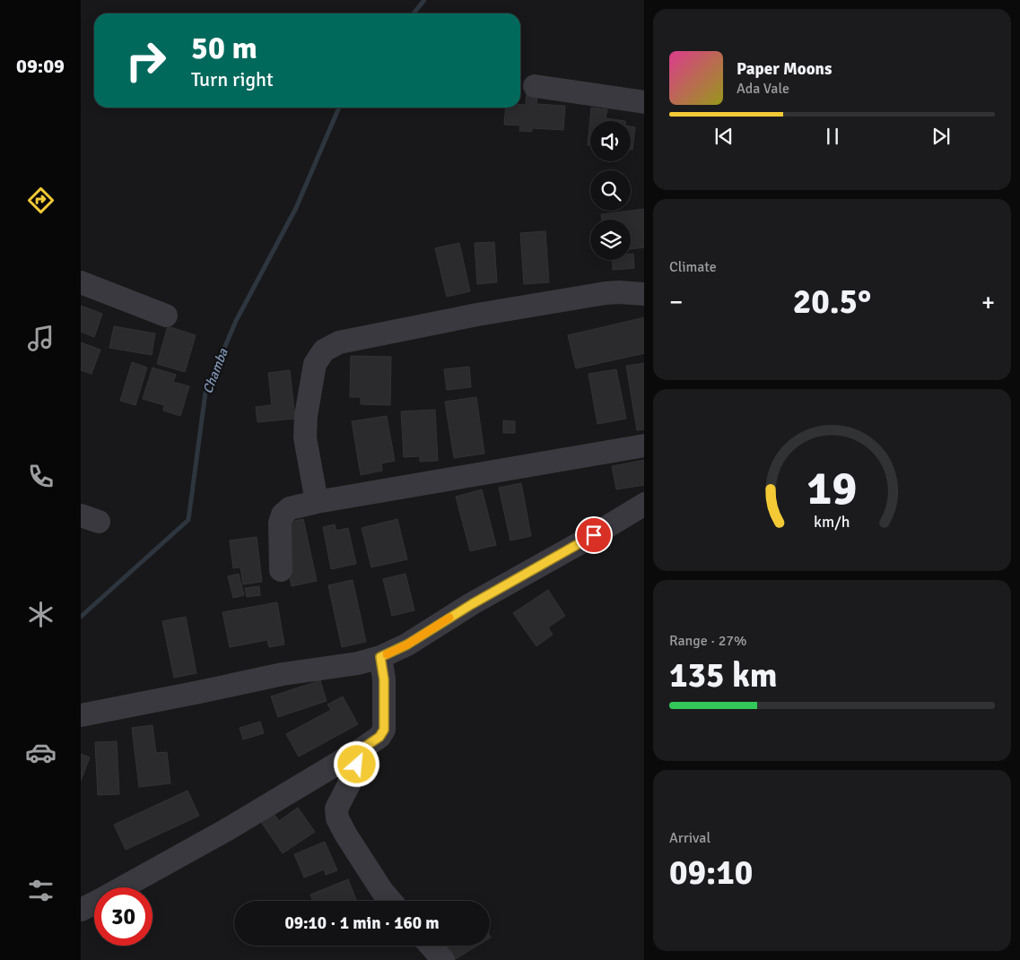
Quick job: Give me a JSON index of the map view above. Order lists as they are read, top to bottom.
{
  "water": ["Chamba"],
  "page": {
    "tabs": "09:09",
    "turn": ["50 m", "Turn right"],
    "song": ["Paper Moons", "Ada Vale"],
    "tile": [
      "Climate",
      ["Range · 27%", "135 km"],
      ["Arrival", "09:10"]
    ],
    "heat": ["−", "20.5°", "+"],
    "limit": "30",
    "trip": "09:10 · 1 min · 160 m",
    "gauge": ["19", "km/h"]
  }
}
